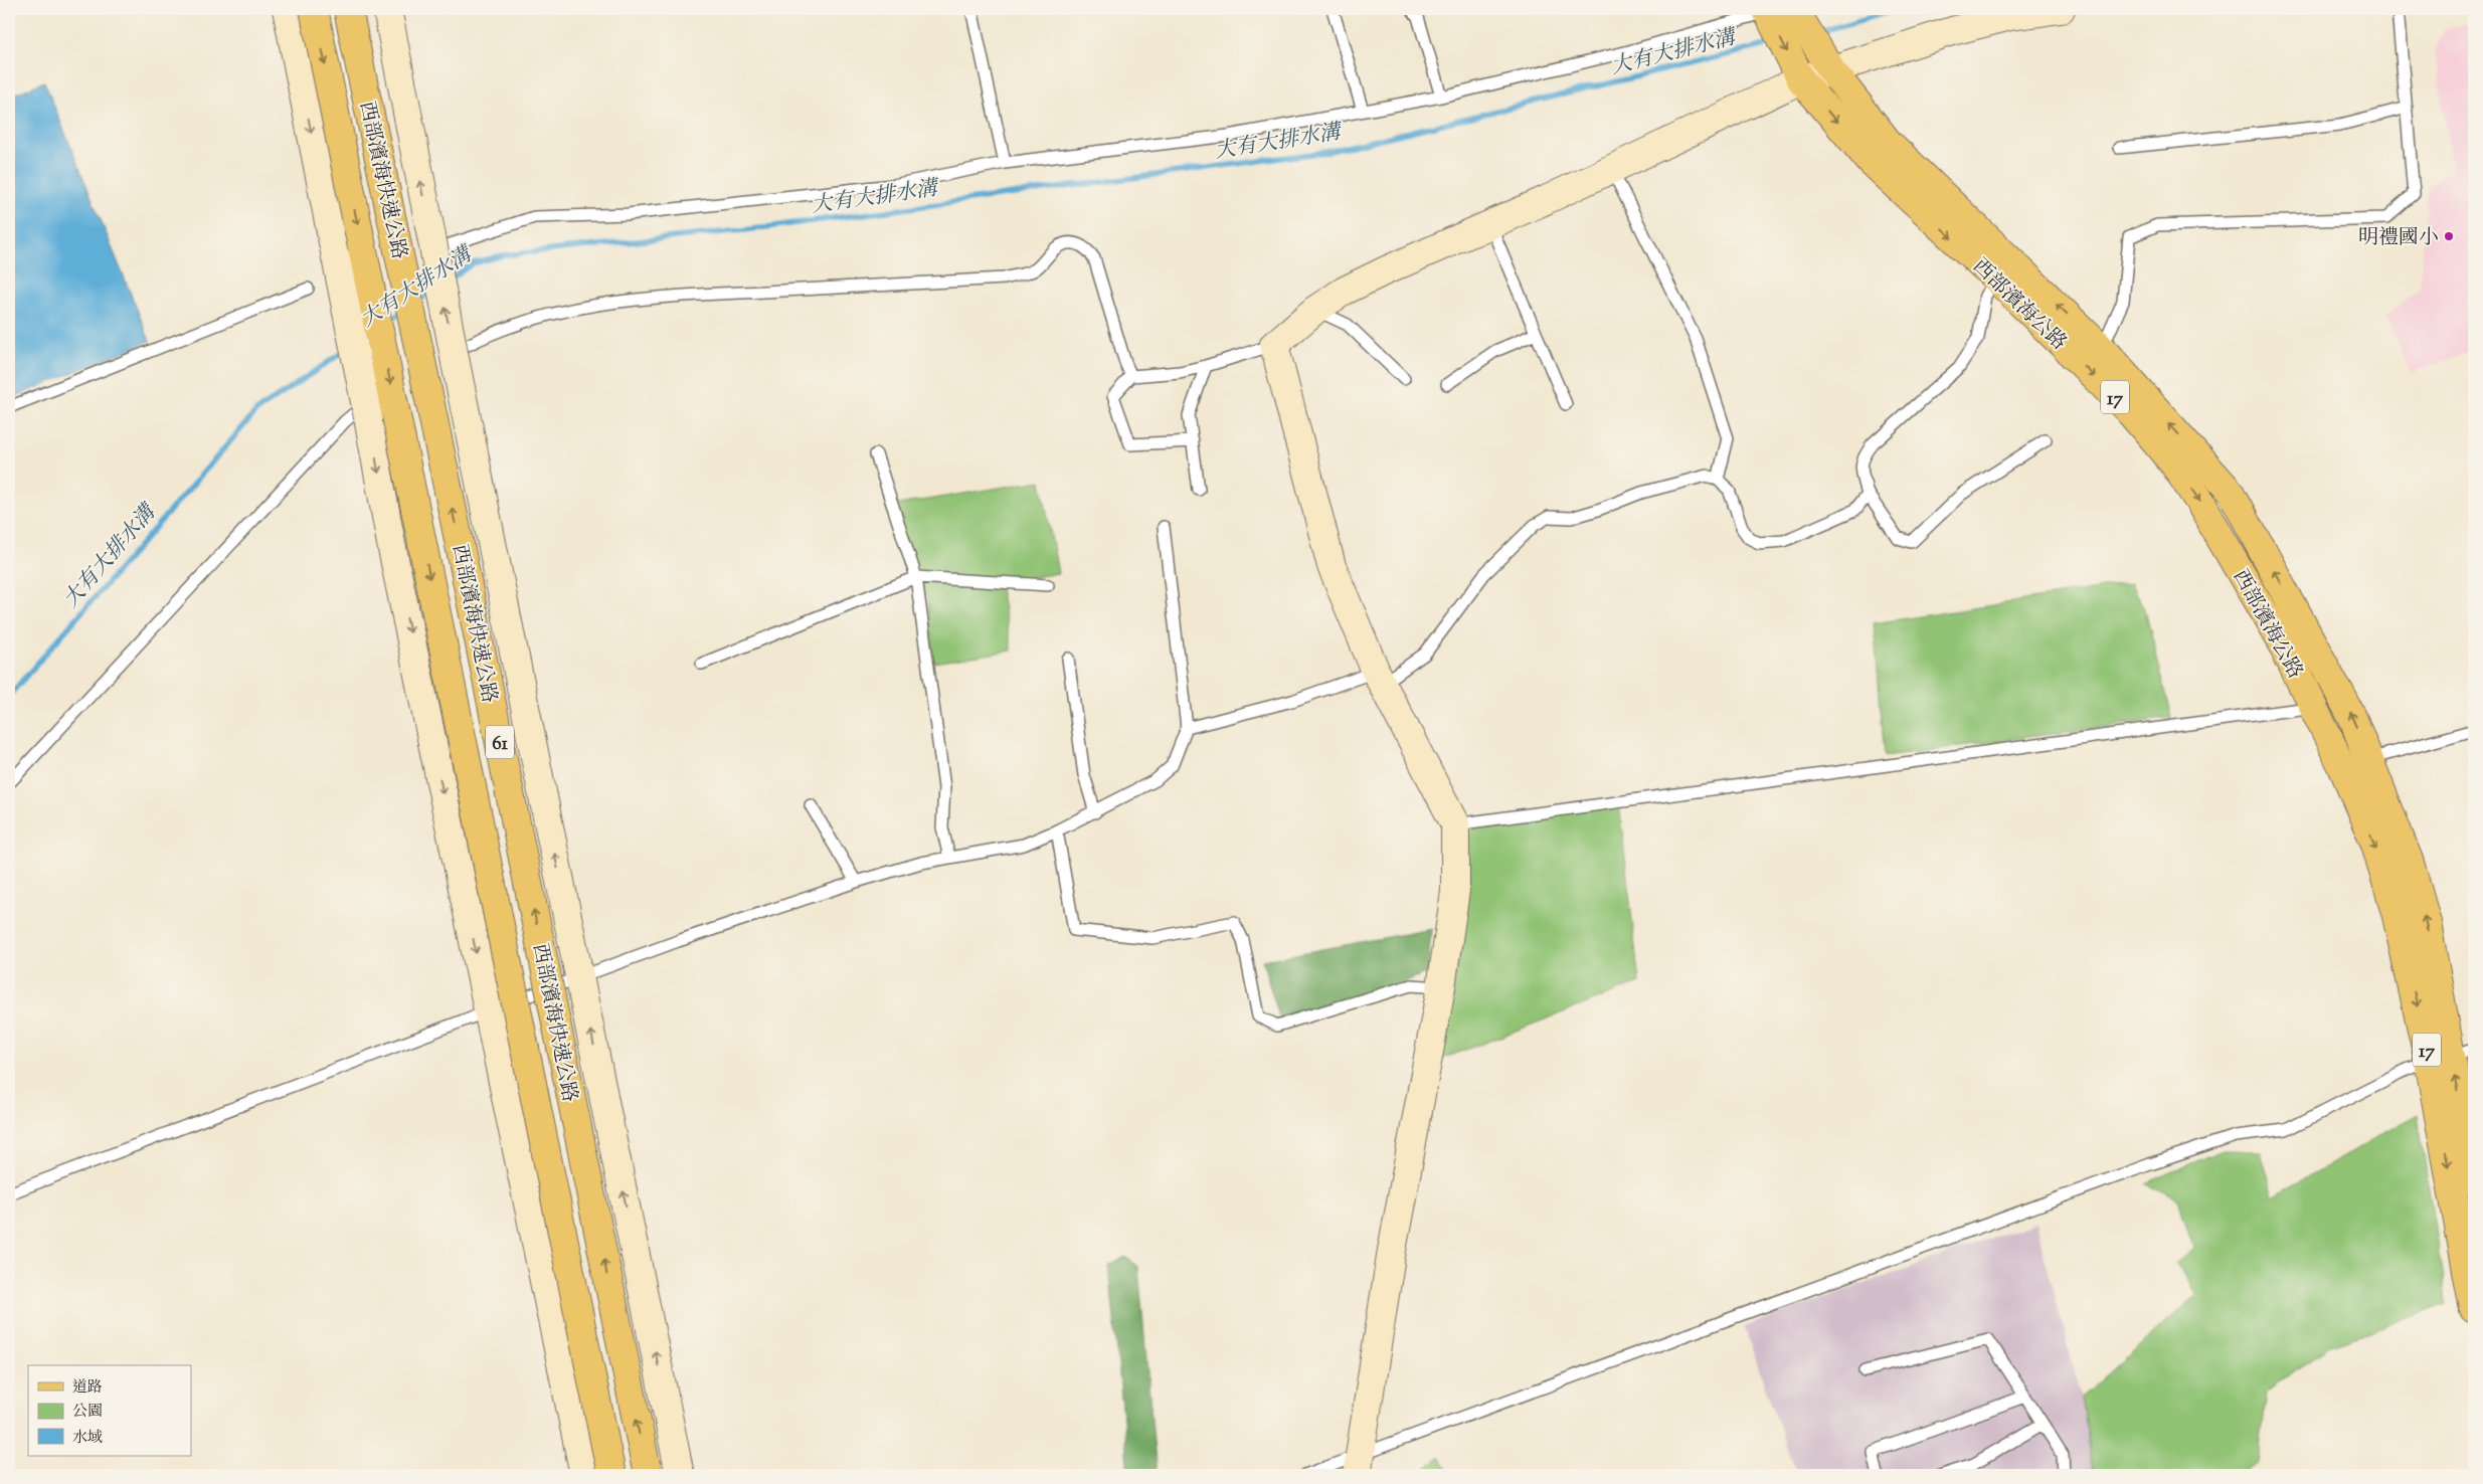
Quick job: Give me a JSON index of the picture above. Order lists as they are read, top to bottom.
{
  "streets": {
    "main road": [
      "西部濱海快速公路",
      "西部濱海公路",
      "17",
      "61"
    ]
  },
  "crossings": [
    ["西部濱海公路", "17"]
  ],
  "water": ["大有大排水溝"],
  "places": ["明禮國小"],
  "legend": ["道路", "公園", "水域"]
}
